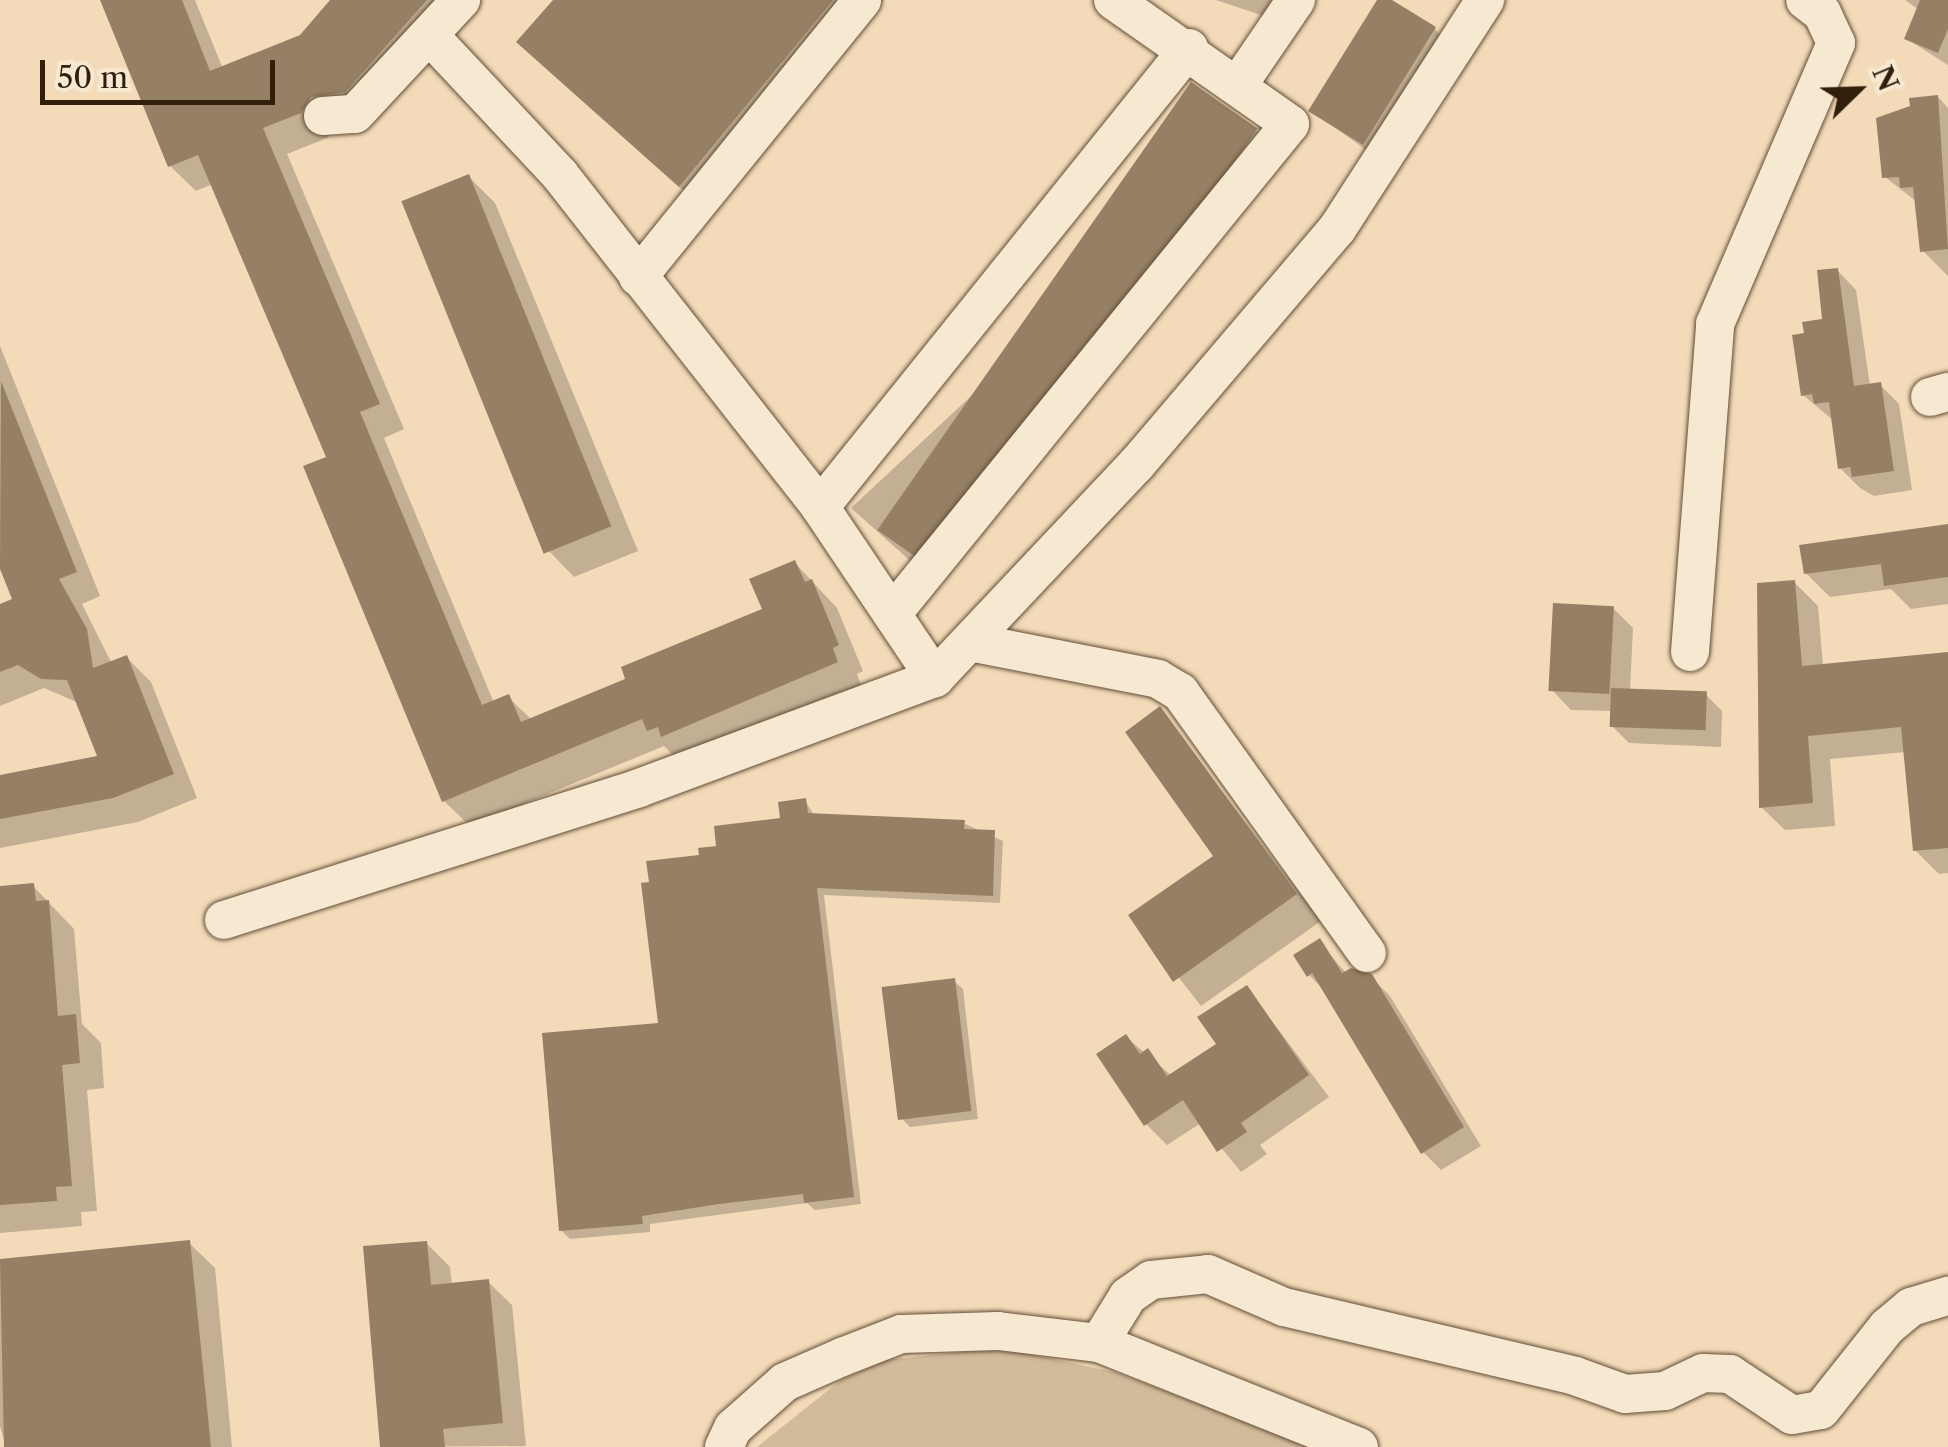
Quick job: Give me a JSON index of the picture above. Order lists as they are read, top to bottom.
{
  "scale_bar": "50 m",
  "north": "top right"
}
